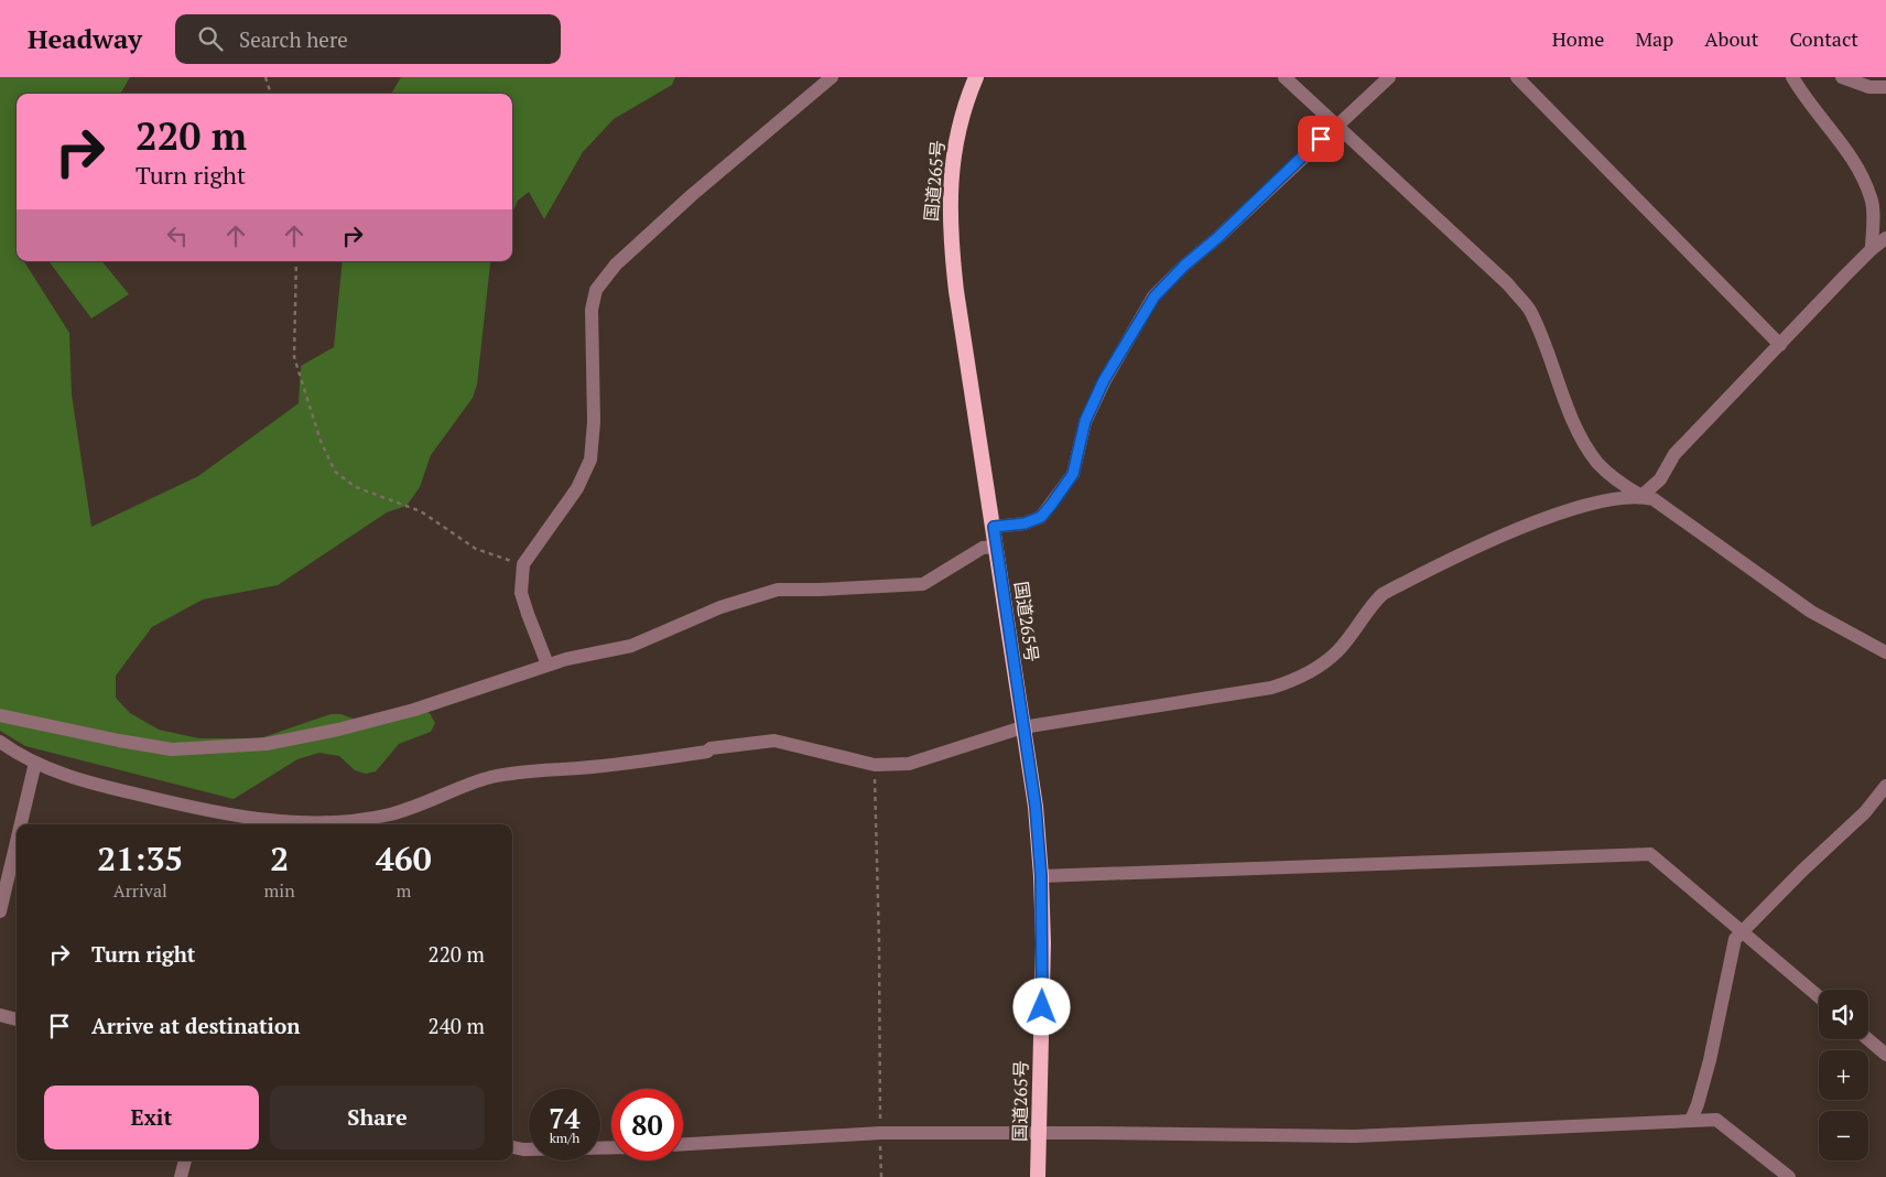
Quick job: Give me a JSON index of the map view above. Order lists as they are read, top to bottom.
{
  "streets": {
    "highway": ["国道265号"]
  },
  "page": {
    "header": "Headway",
    "search": "Search here",
    "nav": [
      "Home",
      "Map",
      "About",
      "Contact"
    ],
    "turn": ["220 m", "Turn right"],
    "eta": [
      "21:35",
      "Arrival",
      "2",
      "min",
      "460",
      "m"
    ],
    "list": [
      {
        "name": "Turn right",
        "value": "220 m"
      },
      {
        "name": "Arrive at destination",
        "value": "240 m"
      }
    ],
    "map_buttons": ["+", "−"],
    "buttons": ["Exit", "Share"],
    "speed": "74 km/h",
    "limit": "80"
  }
}
